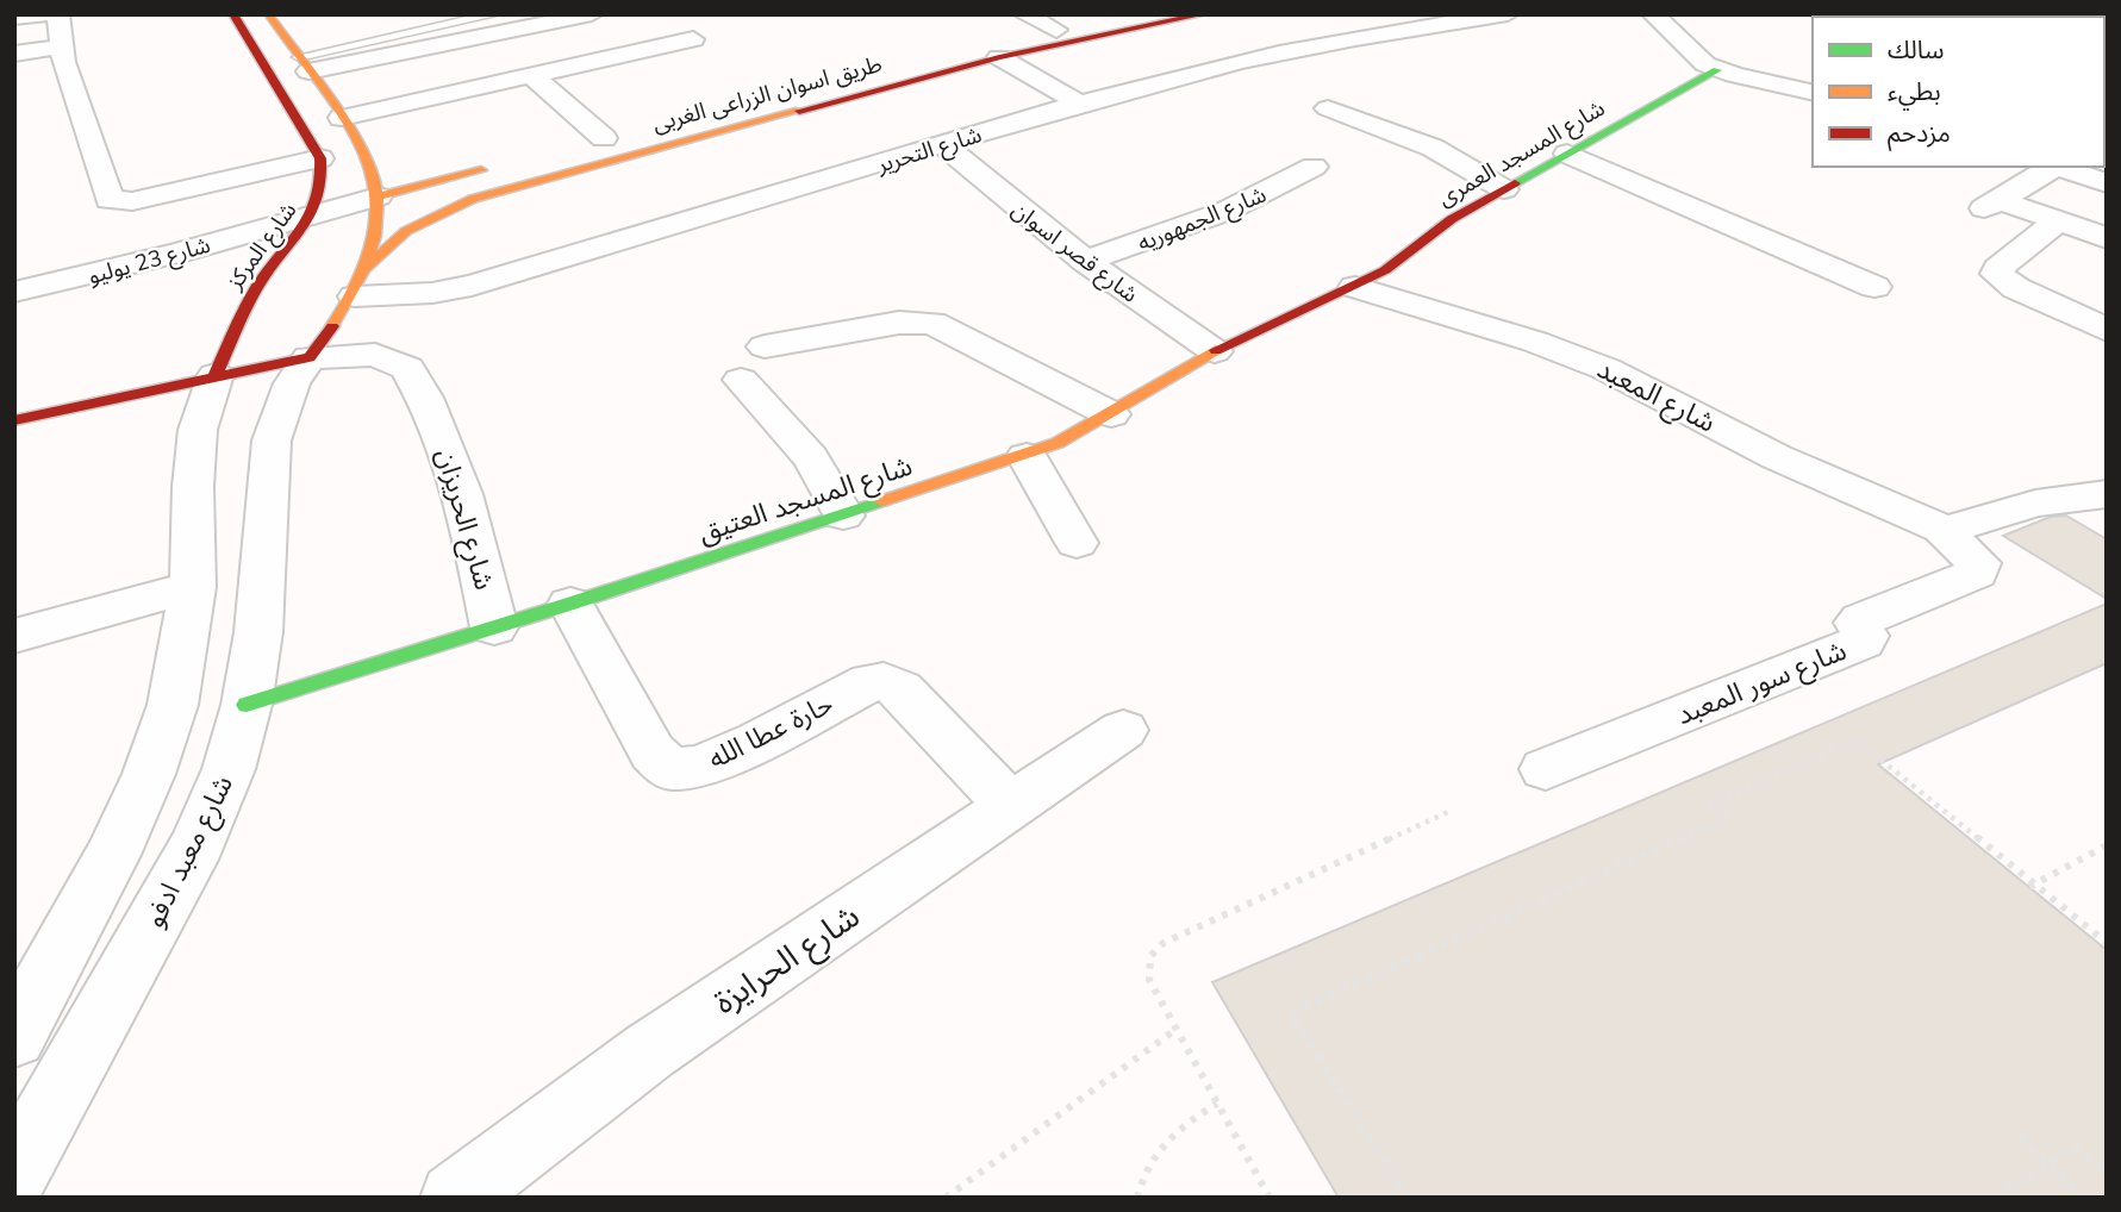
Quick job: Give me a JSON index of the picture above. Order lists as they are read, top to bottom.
{
  "streets": {
    "main road": [
      "طريق اسوان الزراعى الغربى",
      "شارع المسجد العمرى",
      "شارع المركز",
      "شارع المسجد العتيق"
    ],
    "street": [
      "شارع التحرير",
      "شارع الجمهوريه",
      "شارع قصر اسوان",
      "شارع 23 يوليو",
      "شارع المعبد",
      "شارع الحريزان",
      "شارع سور المعبد",
      "حارة عطا الله",
      "شارع معبد ادفو",
      "شارع الحرايزة"
    ]
  },
  "crossings": [
    ["شارع التحرير", "شارع قصر اسوان"],
    ["شارع المسجد العمرى", "شارع المعبد"],
    ["شارع المسجد العمرى", "شارع المسجد العتيق"],
    ["شارع الجمهوريه", "شارع قصر اسوان"],
    ["شارع المركز", "شارع 23 يوليو"],
    ["شارع قصر اسوان", "شارع المسجد العتيق"],
    ["شارع المعبد", "شارع المسجد العتيق"],
    ["شارع المعبد", "شارع سور المعبد"],
    ["شارع المسجد العتيق", "شارع الحريزان"],
    ["شارع المسجد العتيق", "حارة عطا الله"],
    ["شارع المسجد العتيق", "شارع معبد ادفو"],
    ["شارع الحريزان", "شارع معبد ادفو"],
    ["حارة عطا الله", "شارع الحرايزة"]
  ],
  "legend": ["سالك", "بطيء", "مزدحم"]
}
